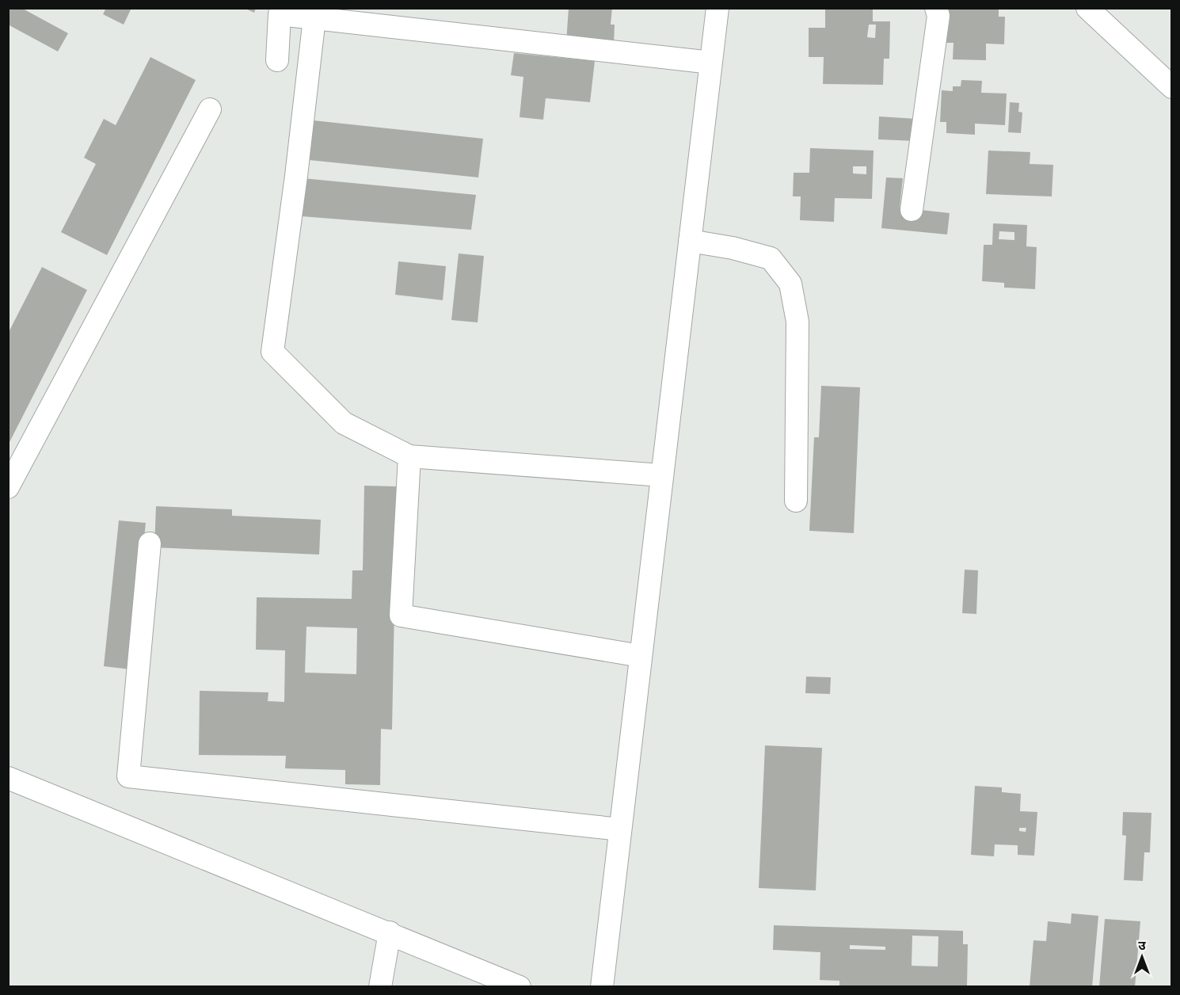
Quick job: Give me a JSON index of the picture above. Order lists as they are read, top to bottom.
{
  "north": "top"
}
